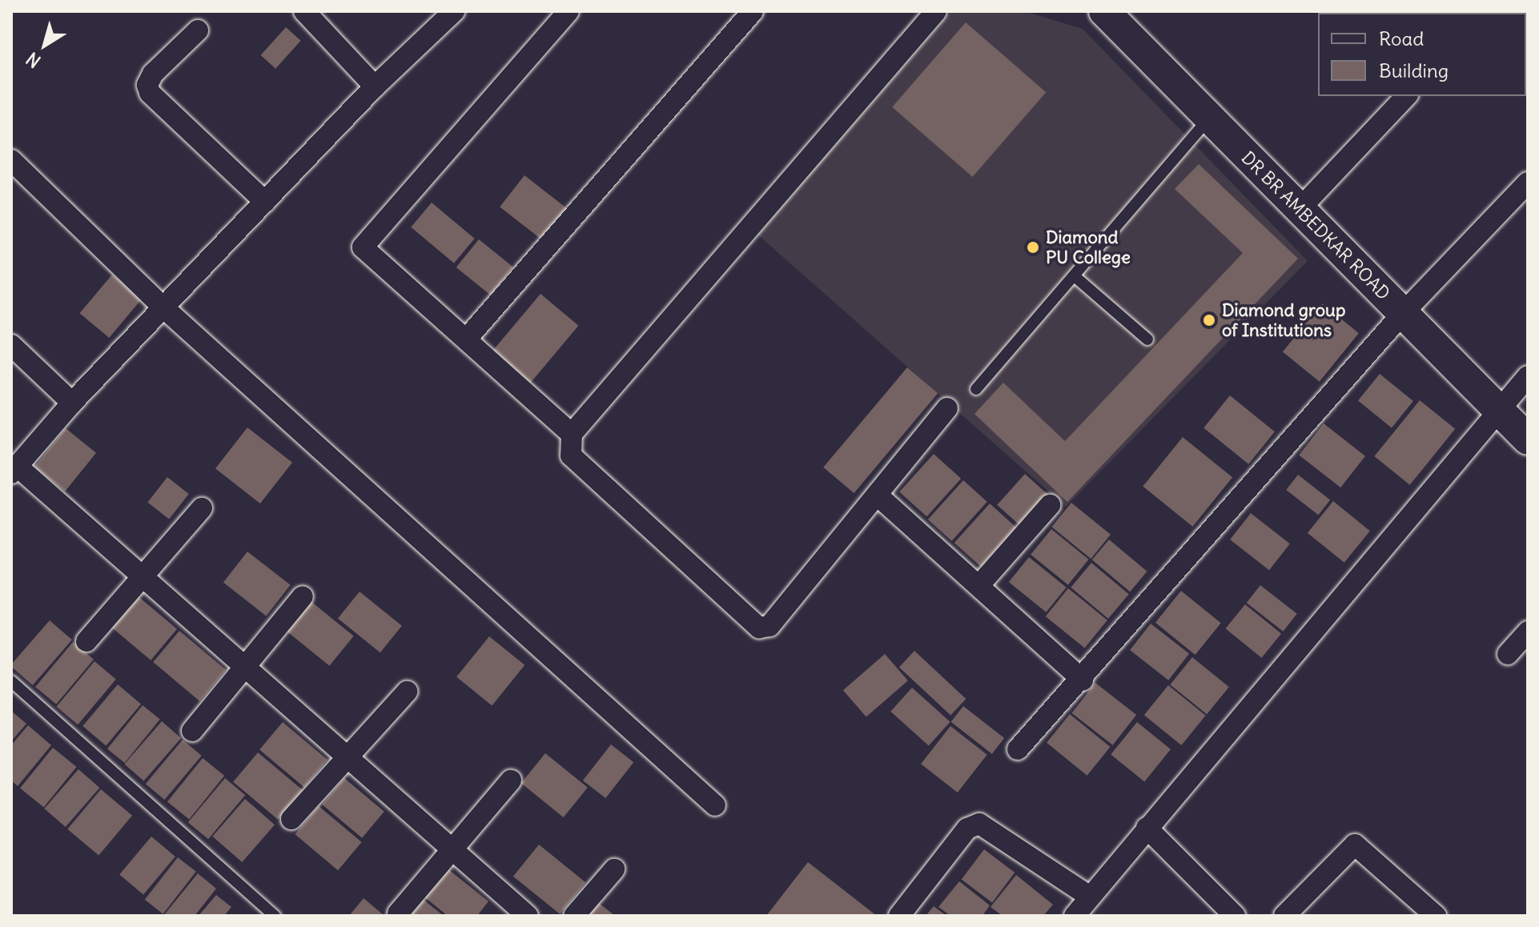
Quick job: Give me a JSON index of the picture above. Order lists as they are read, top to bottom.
{
  "streets": {
    "main road": ["DR BR AMBEDKAR ROAD"]
  },
  "places": ["Diamond PU College", "Diamond group of Institutions"],
  "legend": ["Road", "Building"],
  "north": "bottom left"
}
